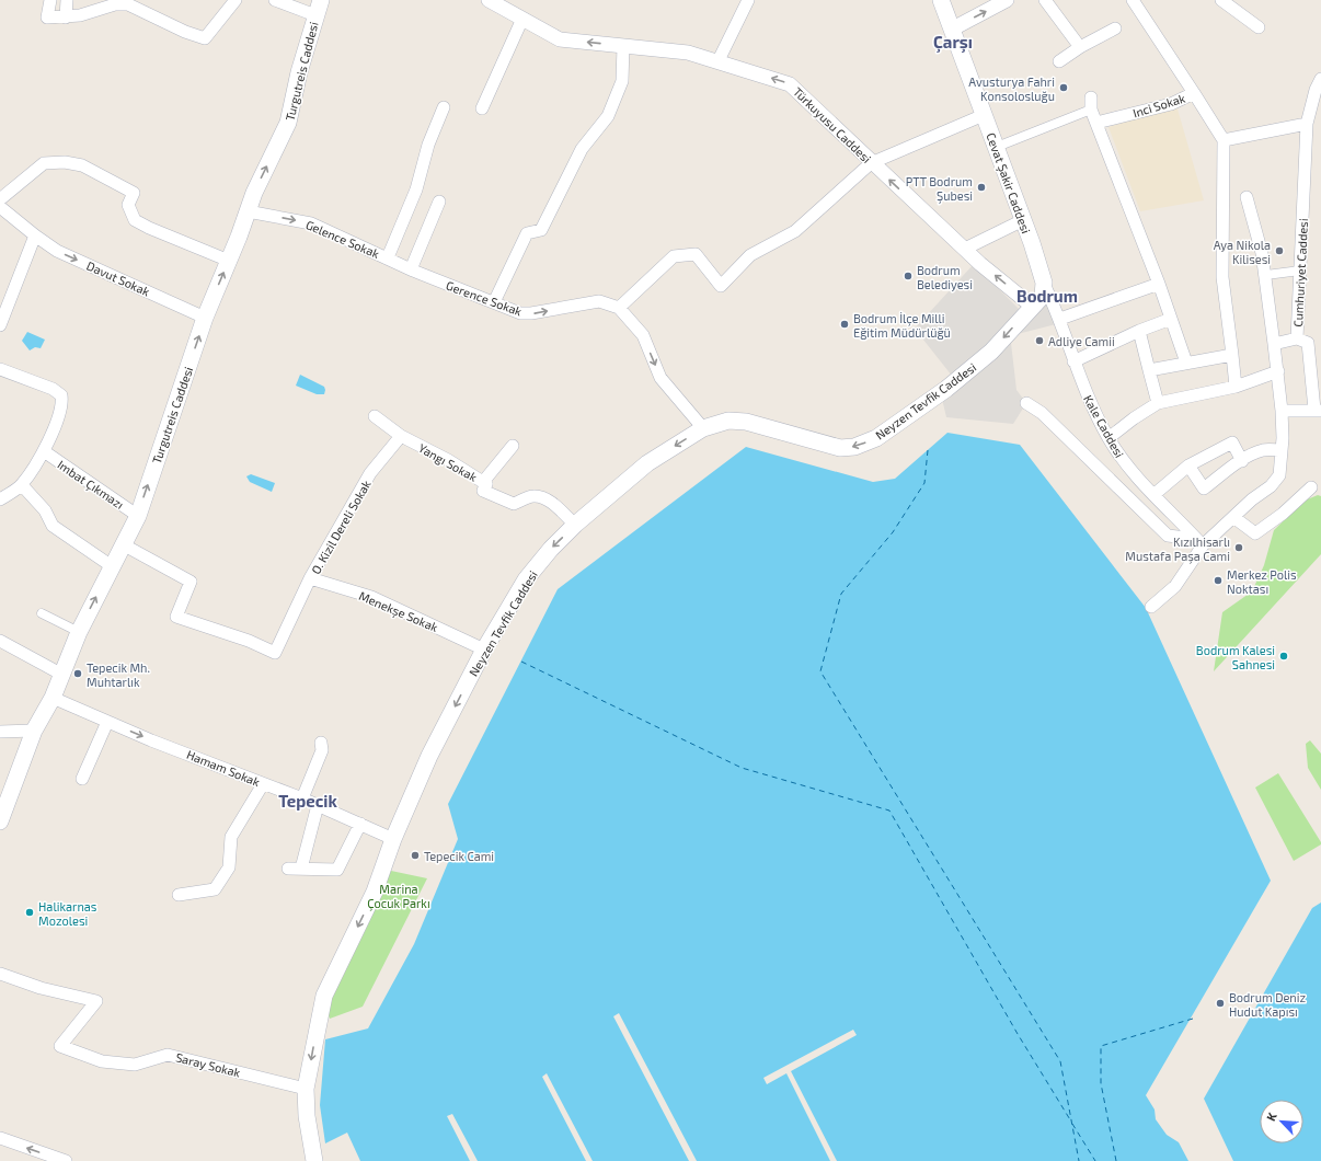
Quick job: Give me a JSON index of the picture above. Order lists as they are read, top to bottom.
{
  "streets": {
    "main road": ["Turgutreis Caddesi", "Cevat Şakir Caddesi", "Neyzen Tevfik Caddesi"],
    "street": [
      "Inci Sokak",
      "Türkuyusu Caddesi",
      "Gelence Sokak",
      "Cumhuriyet Caddesi",
      "Davut Sokak",
      "Gerence Sokak",
      "Kale Caddesi",
      "Yangı Sokak",
      "Imbat Çıkmazı",
      "O. Kizil Dereli Sokak",
      "Menekşe Sokak",
      "Hamam Sokak",
      "Saray Sokak"
    ]
  },
  "crossings": [
    ["Turgutreis Caddesi", "Gelence Sokak"],
    ["Turgutreis Caddesi", "Davut Sokak"],
    ["Turgutreis Caddesi", "Imbat Çıkmazı"],
    ["Turgutreis Caddesi", "O. Kizil Dereli Sokak"],
    ["Turgutreis Caddesi", "Hamam Sokak"],
    ["Türkuyusu Caddesi", "Neyzen Tevfik Caddesi"],
    ["Cevat Şakir Caddesi", "Kale Caddesi"],
    ["Gelence Sokak", "Gerence Sokak"],
    ["Neyzen Tevfik Caddesi", "Yangı Sokak"],
    ["Neyzen Tevfik Caddesi", "Menekşe Sokak"],
    ["Neyzen Tevfik Caddesi", "Hamam Sokak"],
    ["Neyzen Tevfik Caddesi", "Saray Sokak"],
    ["Yangı Sokak", "O. Kizil Dereli Sokak"],
    ["O. Kizil Dereli Sokak", "Menekşe Sokak"]
  ],
  "one_way": [
    "Turgutreis Caddesi",
    "Türkuyusu Caddesi",
    "Gelence Sokak",
    "Davut Sokak",
    "Gerence Sokak",
    "Neyzen Tevfik Caddesi",
    "Hamam Sokak"
  ],
  "districts": ["Çarşı", "Bodrum", "Tepecik"],
  "parks": ["Marina Çocuk Parkı"],
  "places": [
    "Avusturya Fahri Konsolosluğu",
    "PTT Bodrum Şubesi",
    "Aya Nikola Kilisesi",
    "Bodrum Belediyesi",
    "Bodrum İlçe Milli Eğitim Müdürlüğü",
    "Adliye Camii",
    "Kızılhisarlı Mustafa Paşa Cami",
    "Merkez Polis Noktası",
    "Bodrum Kalesi Sahnesi",
    "Tepecik Mh. Muhtarlık",
    "Tepecik Cami",
    "Halikarnas Mozolesi",
    "Bodrum Deniz Hudut Kapısı"
  ],
  "north": "top left"
}
